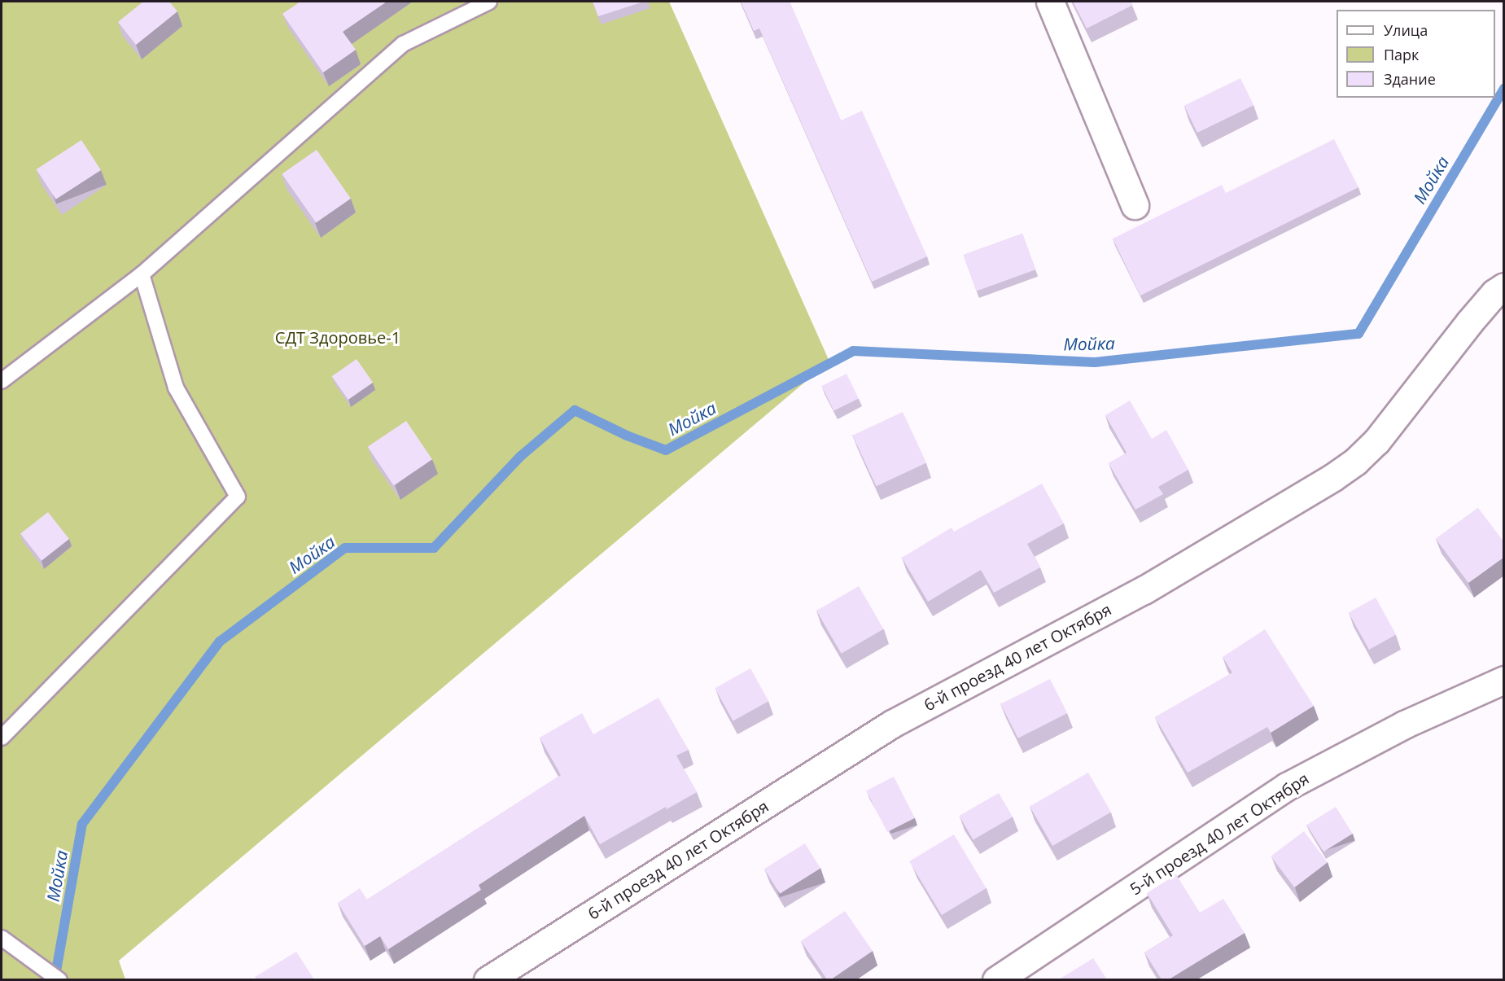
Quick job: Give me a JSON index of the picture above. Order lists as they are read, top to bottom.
{
  "streets": {
    "street": ["6-й проезд 40 лет Октября", "5-й проезд 40 лет Октября"]
  },
  "water": ["Мойка"],
  "parks": ["СДТ Здоровье-1"],
  "legend": ["Улица", "Парк", "Здание"]
}
